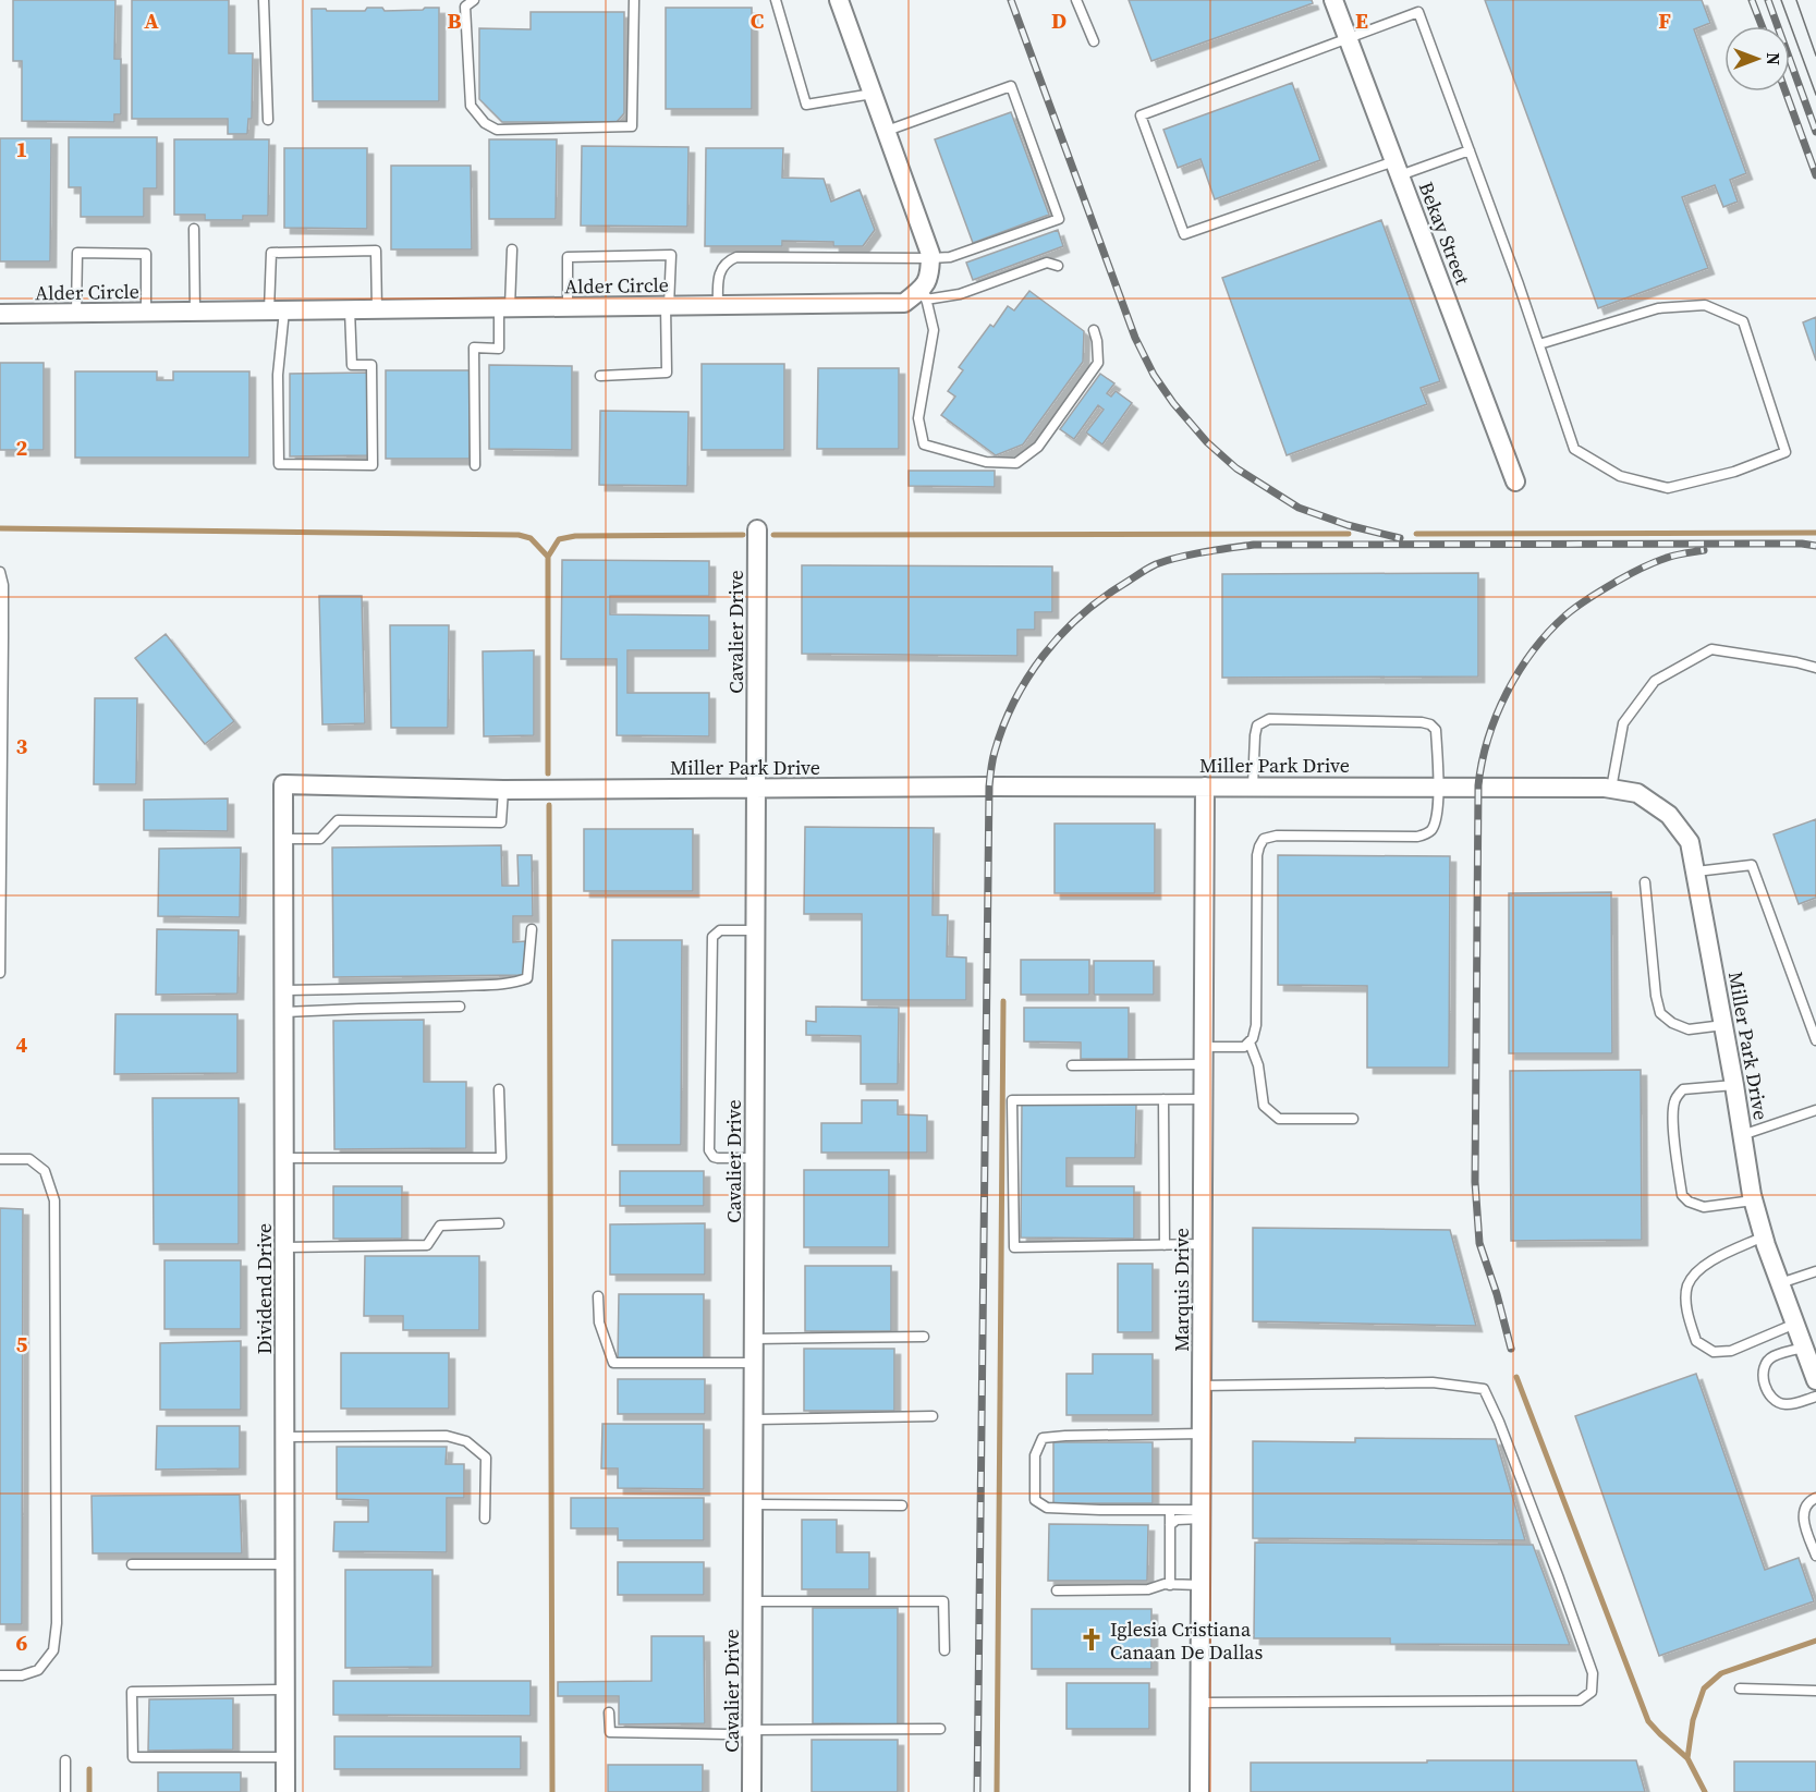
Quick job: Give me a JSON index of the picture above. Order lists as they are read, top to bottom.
{
  "streets": {
    "street": [
      "Bekay Street",
      "Alder Circle",
      "Cavalier Drive",
      "Miller Park Drive",
      "Dividend Drive",
      "Marquis Drive"
    ]
  },
  "crossings": [
    ["Cavalier Drive", "Miller Park Drive"],
    ["Miller Park Drive", "Dividend Drive"],
    ["Miller Park Drive", "Marquis Drive"]
  ],
  "places": {
    "church": ["Iglesia Cristiana Canaan De Dallas"]
  },
  "north": "right",
  "grid": {
    "columns": [
      "A",
      "B",
      "C",
      "D",
      "E",
      "F"
    ],
    "rows": [
      "1",
      "2",
      "3",
      "4",
      "5",
      "6"
    ]
  }
}
